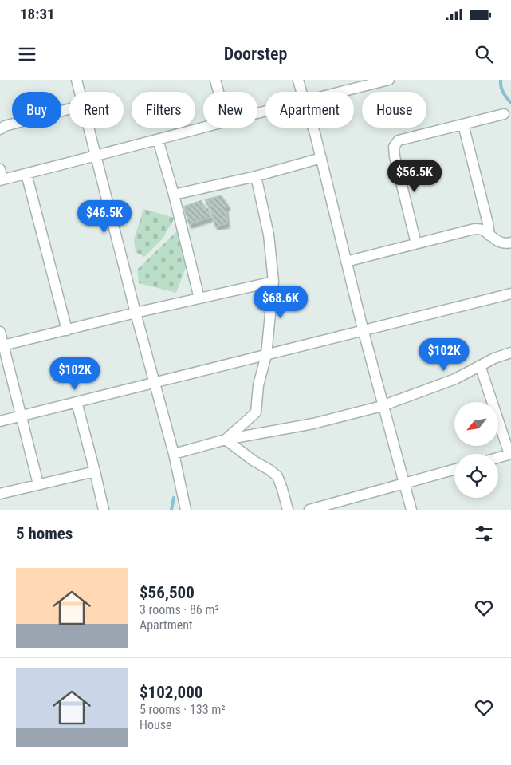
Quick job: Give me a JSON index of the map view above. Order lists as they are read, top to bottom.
{
  "north": "bottom left",
  "page": {
    "status": "18:31",
    "header": "Doorstep",
    "chip": [
      "Buy",
      "Rent",
      "Filters",
      "New",
      "Apartment",
      "House"
    ],
    "price": [
      "$56.5K",
      "$46.5K",
      "$68.6K",
      "$102K",
      "$102K"
    ],
    "heading": "5 homes",
    "list": [
      {
        "name": "$56,500",
        "note": "3 rooms · 86 m² · Apartment"
      },
      {
        "name": "$102,000",
        "note": "5 rooms · 133 m² · House"
      }
    ]
  }
}
